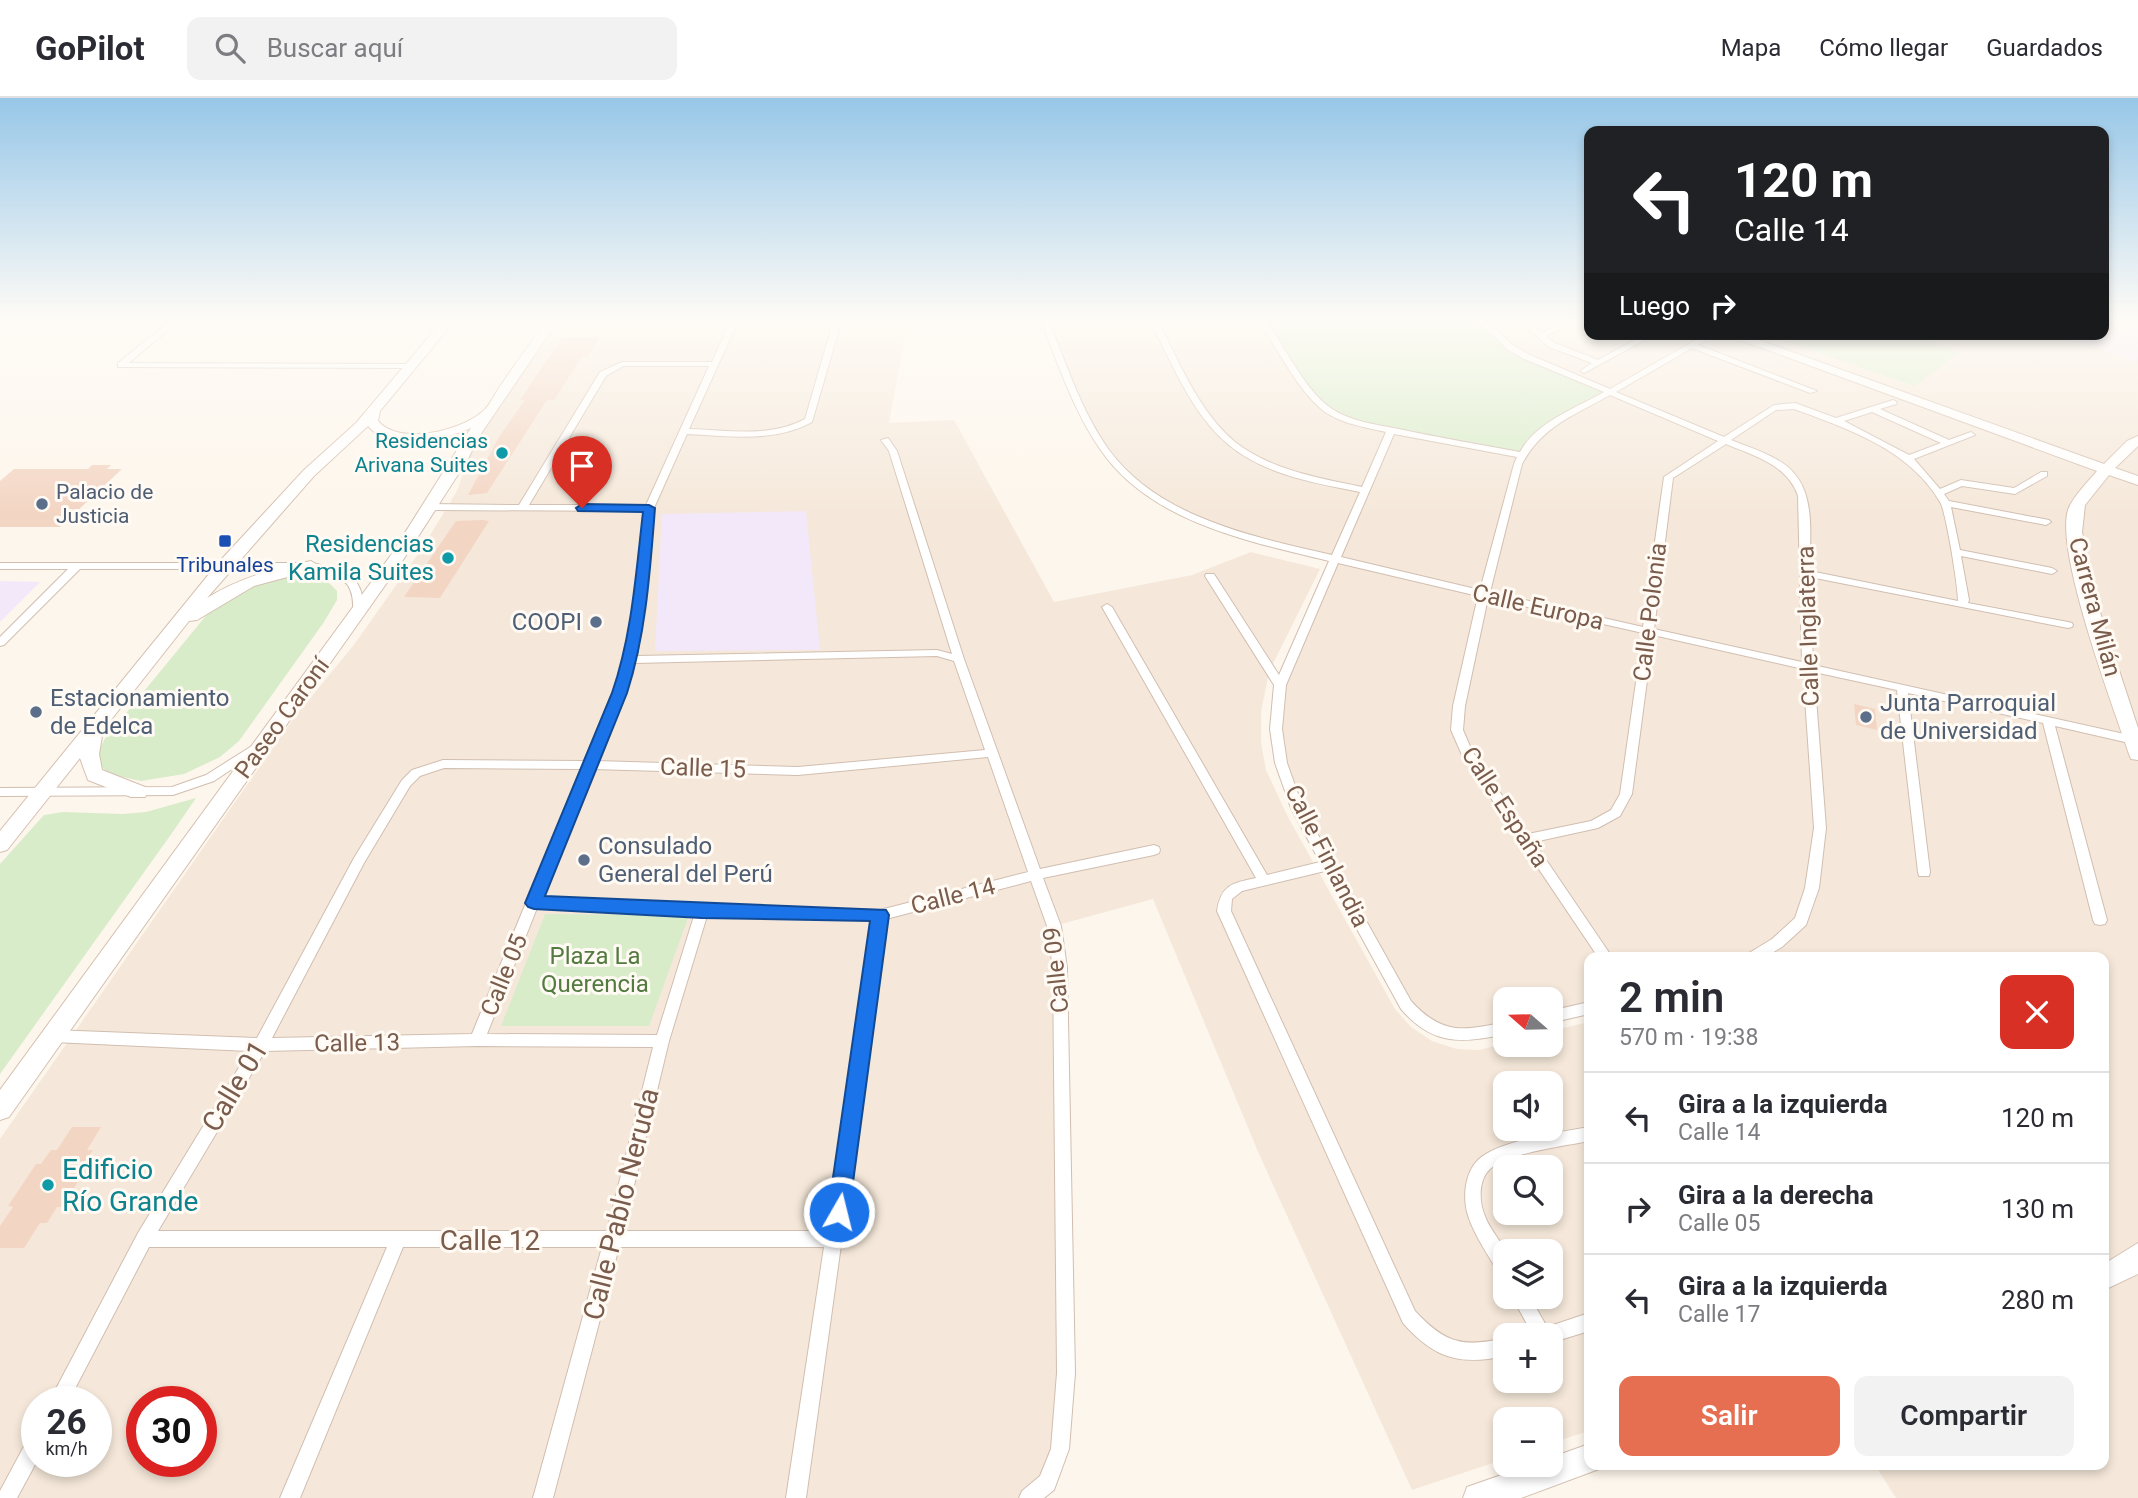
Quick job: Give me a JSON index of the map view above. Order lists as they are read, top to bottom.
{
  "streets": {
    "street": [
      "Calle Europa",
      "Carrera Milán",
      "Calle Polonia",
      "Calle Inglaterra",
      "Paseo Caroní",
      "Calle 15",
      "Calle España",
      "Calle Finlandia",
      "Calle 14",
      "Calle 09",
      "Calle 05",
      "Calle 13",
      "Calle 01",
      "Calle Pablo Neruda",
      "Calle 12"
    ]
  },
  "crossings": [
    ["Calle Europa", "Carrera Milán"],
    ["Calle Europa", "Calle Polonia"],
    ["Calle Europa", "Calle Inglaterra"],
    ["Calle Europa", "Calle España"],
    ["Calle Europa", "Calle Finlandia"],
    ["Calle Polonia", "Calle Inglaterra"],
    ["Calle Polonia", "Calle España"],
    ["Calle Inglaterra", "Calle España"],
    ["Paseo Caroní", "Calle 13"],
    ["Calle 15", "Calle 09"],
    ["Calle 15", "Calle 05"],
    ["Calle 15", "Calle 01"],
    ["Calle 14", "Calle 09"],
    ["Calle 14", "Calle 05"],
    ["Calle 14", "Calle Pablo Neruda"],
    ["Calle 05", "Calle 13"],
    ["Calle 13", "Calle 01"],
    ["Calle 13", "Calle Pablo Neruda"],
    ["Calle 01", "Calle 12"],
    ["Calle Pablo Neruda", "Calle 12"]
  ],
  "parks": ["Plaza La Querencia"],
  "places": {
    "other": [
      "Residencias Arivana Suites",
      "Palacio de Justicia",
      "Residencias Kamila Suites",
      "COOPI",
      "Estacionamiento de Edelca",
      "Junta Parroquial de Universidad",
      "Consulado General del Perú",
      "Edificio Río Grande"
    ],
    "transit": ["Tribunales"]
  },
  "north": "left",
  "page": {
    "header": "GoPilot",
    "search": "Buscar aquí",
    "nav": ["Mapa", "Cómo llegar", "Guardados"],
    "turn": ["120 m", "Calle 14"],
    "then": "Luego",
    "heading": ["2 min", "570 m · 19:38"],
    "map_buttons": ["+", "−"],
    "list": [
      {
        "name": "Gira a la izquierda",
        "note": "Calle 14",
        "value": "120 m"
      },
      {
        "name": "Gira a la derecha",
        "note": "Calle 05",
        "value": "130 m"
      },
      {
        "name": "Gira a la izquierda",
        "note": "Calle 17",
        "value": "280 m"
      }
    ],
    "buttons": ["Salir", "Compartir"],
    "speed": "26 km/h",
    "limit": "30"
  }
}
